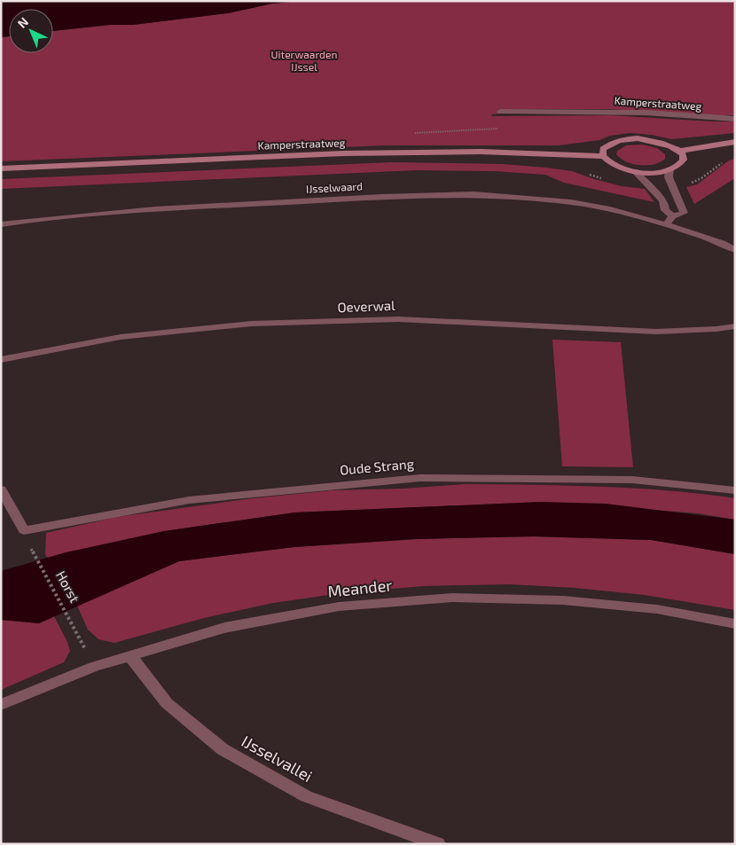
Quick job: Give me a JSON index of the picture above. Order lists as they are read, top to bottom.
{
  "streets": {
    "main road": ["Kamperstraatweg"],
    "street": [
      "IJsselwaard",
      "Oeverwal",
      "Oude Strang",
      "Meander",
      "IJsselvallei"
    ],
    "path": ["Horst"]
  },
  "crossings": [
    ["Meander", "IJsselvallei"]
  ],
  "parks": ["Uiterwaarden IJssel"],
  "north": "top left"
}
